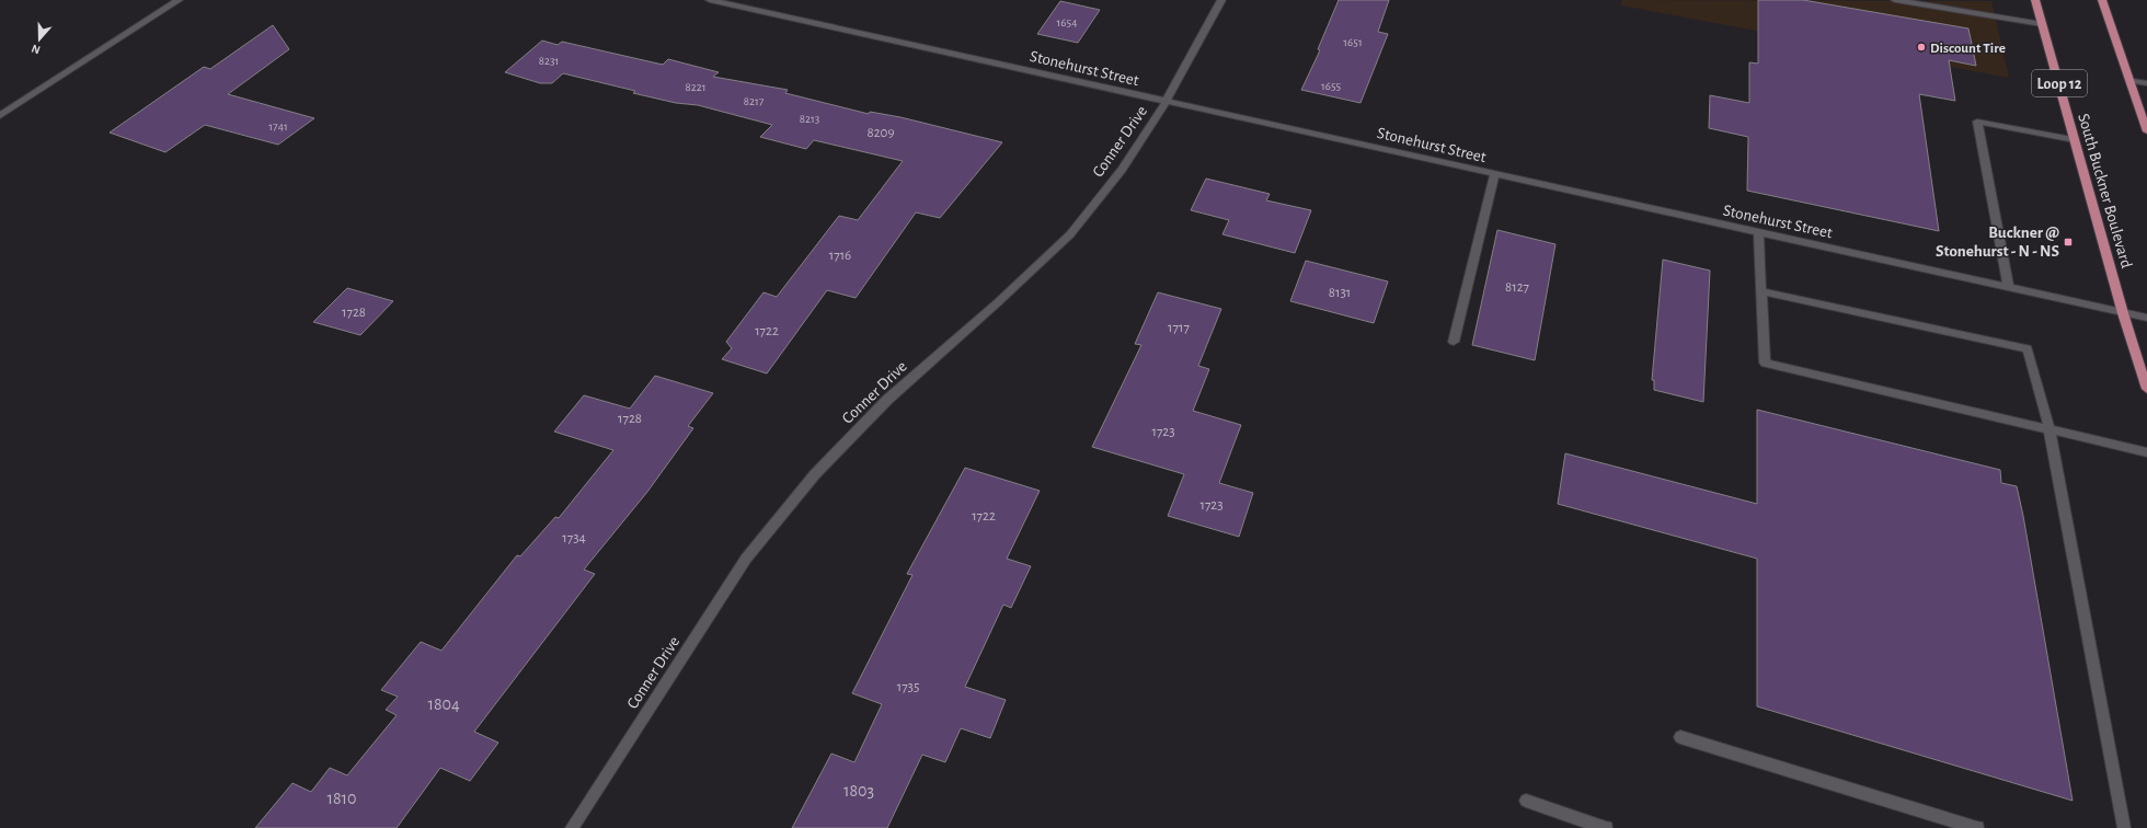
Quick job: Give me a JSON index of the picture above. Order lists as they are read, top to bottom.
{
  "streets": {
    "main road": ["Loop 12", "South Buckner Boulevard"],
    "street": ["Stonehurst Street", "Conner Drive"]
  },
  "crossings": [
    ["Stonehurst Street", "Conner Drive"],
    ["Stonehurst Street", "South Buckner Boulevard"]
  ],
  "places": {
    "other": ["Discount Tire"],
    "transit": ["Buckner @ Stonehurst - N - NS"]
  },
  "house_numbers": [
    "1654",
    "1651",
    "8231",
    "1655",
    "8221",
    "8217",
    "8213",
    "1741",
    "8209",
    "1716",
    "8127",
    "8131",
    "1728",
    "1717",
    "1722",
    "1728",
    "1723",
    "1723",
    "1722",
    "1734",
    "1735",
    "1804",
    "1803",
    "1810"
  ],
  "north": "bottom"
}
